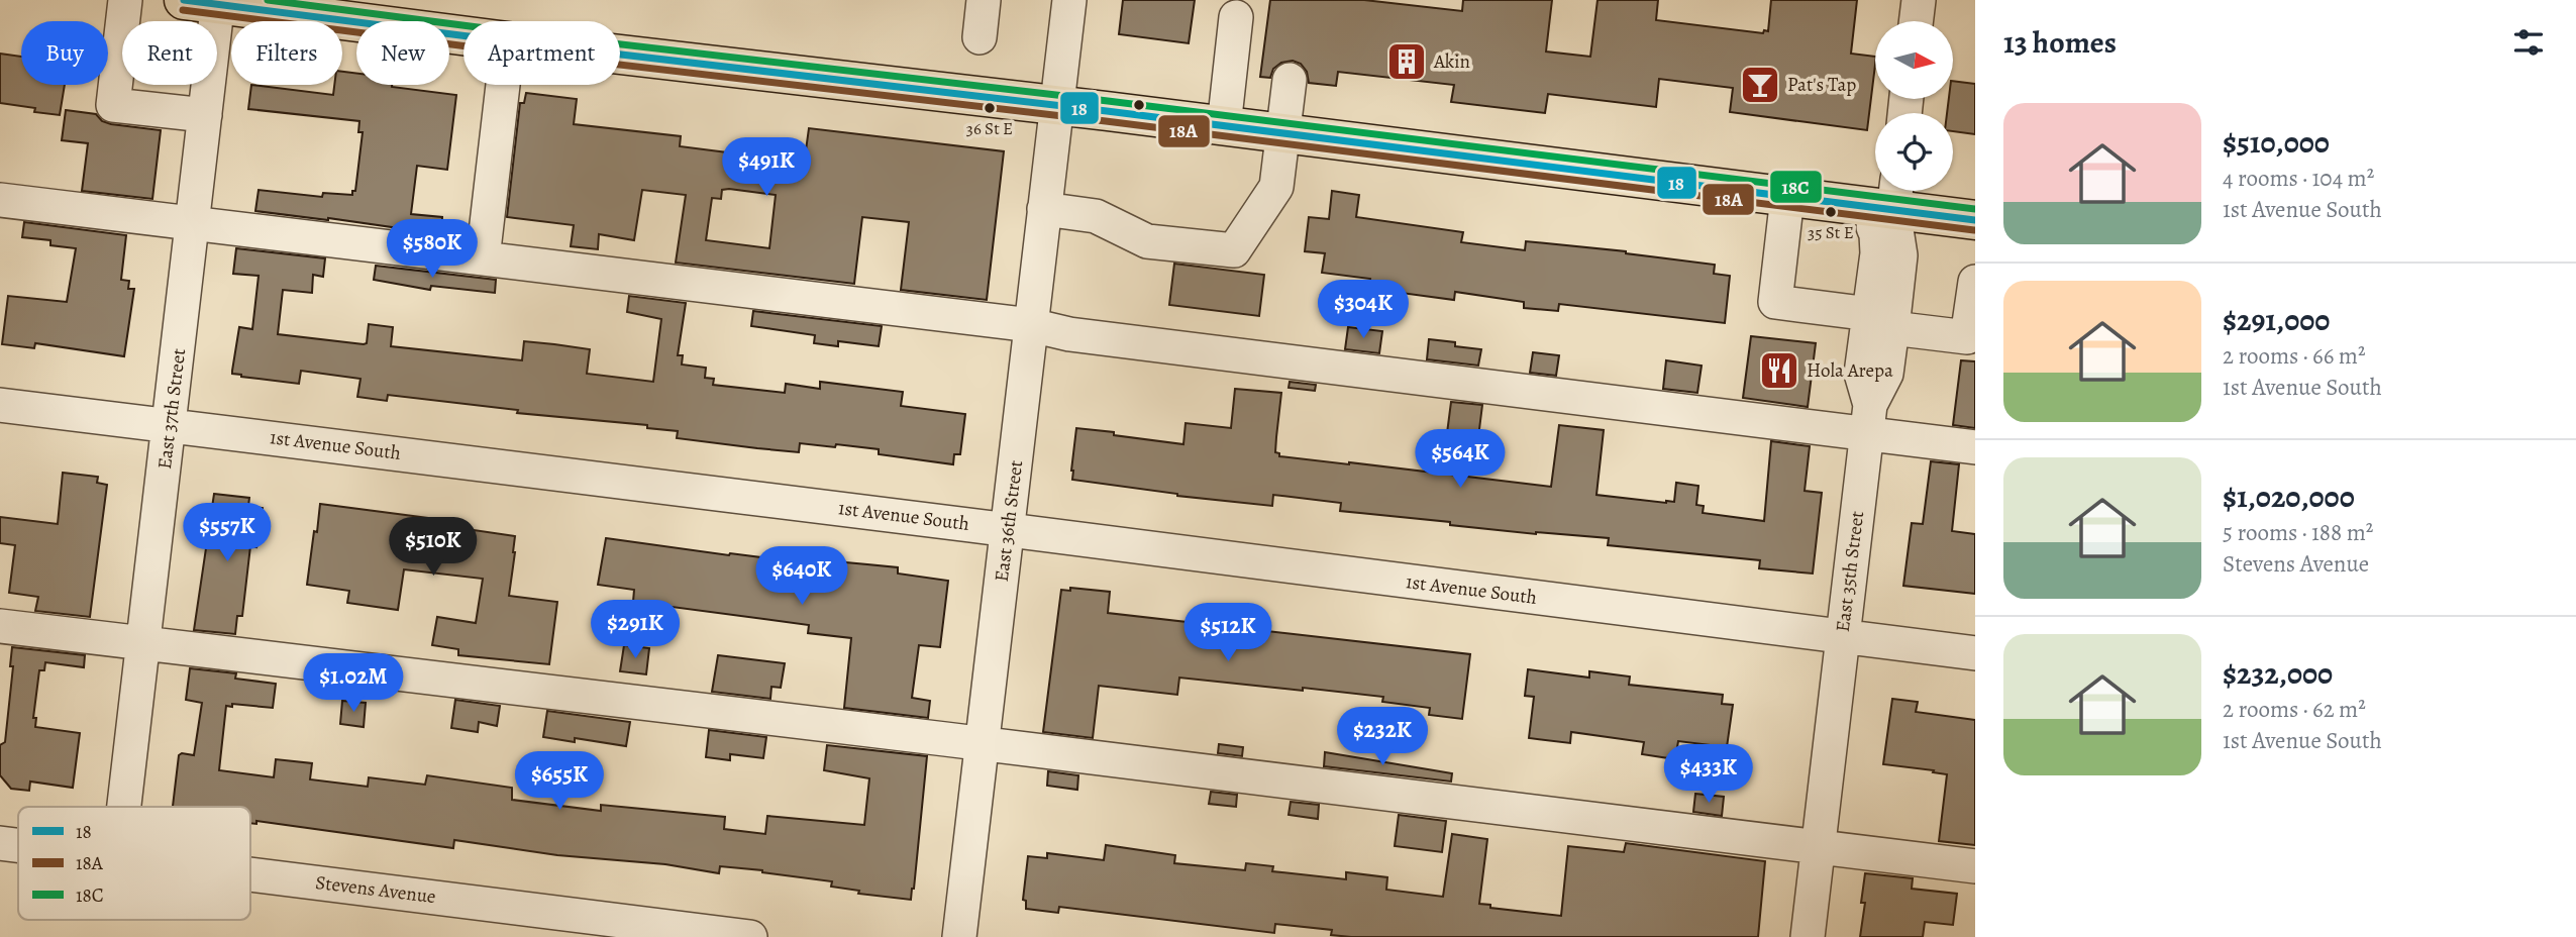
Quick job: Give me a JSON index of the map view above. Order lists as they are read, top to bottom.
{
  "streets": {
    "street": [
      "East 37th Street",
      "1st Avenue South",
      "East 36th Street",
      "East 35th Street",
      "Stevens Avenue"
    ]
  },
  "crossings": [
    ["East 37th Street", "1st Avenue South"],
    ["1st Avenue South", "East 36th Street"],
    ["1st Avenue South", "East 35th Street"]
  ],
  "places": {
    "building": ["Akin"],
    "bar": ["Pat's Tap"],
    "other": ["36 St E", "35 St E"],
    "restaurant": ["Hola Arepa"]
  },
  "lines": ["transit line 18", "transit line 18C", "transit line 18A"],
  "legend": ["18", "18A", "18C"],
  "north": "right",
  "page": {
    "heading": "13 homes",
    "chip": [
      "Buy",
      "Rent",
      "Filters",
      "New",
      "Apartment"
    ],
    "list": [
      {
        "name": "$510,000",
        "note": "4 rooms · 104 m² · 1st Avenue South"
      },
      {
        "name": "$291,000",
        "note": "2 rooms · 66 m² · 1st Avenue South"
      },
      {
        "name": "$1,020,000",
        "note": "5 rooms · 188 m² · Stevens Avenue"
      },
      {
        "name": "$232,000",
        "note": "2 rooms · 62 m² · 1st Avenue South"
      }
    ],
    "price": [
      "$491K",
      "$580K",
      "$304K",
      "$564K",
      "$557K",
      "$510K",
      "$640K",
      "$291K",
      "$512K",
      "$1.02M",
      "$232K",
      "$433K",
      "$655K"
    ]
  }
}
